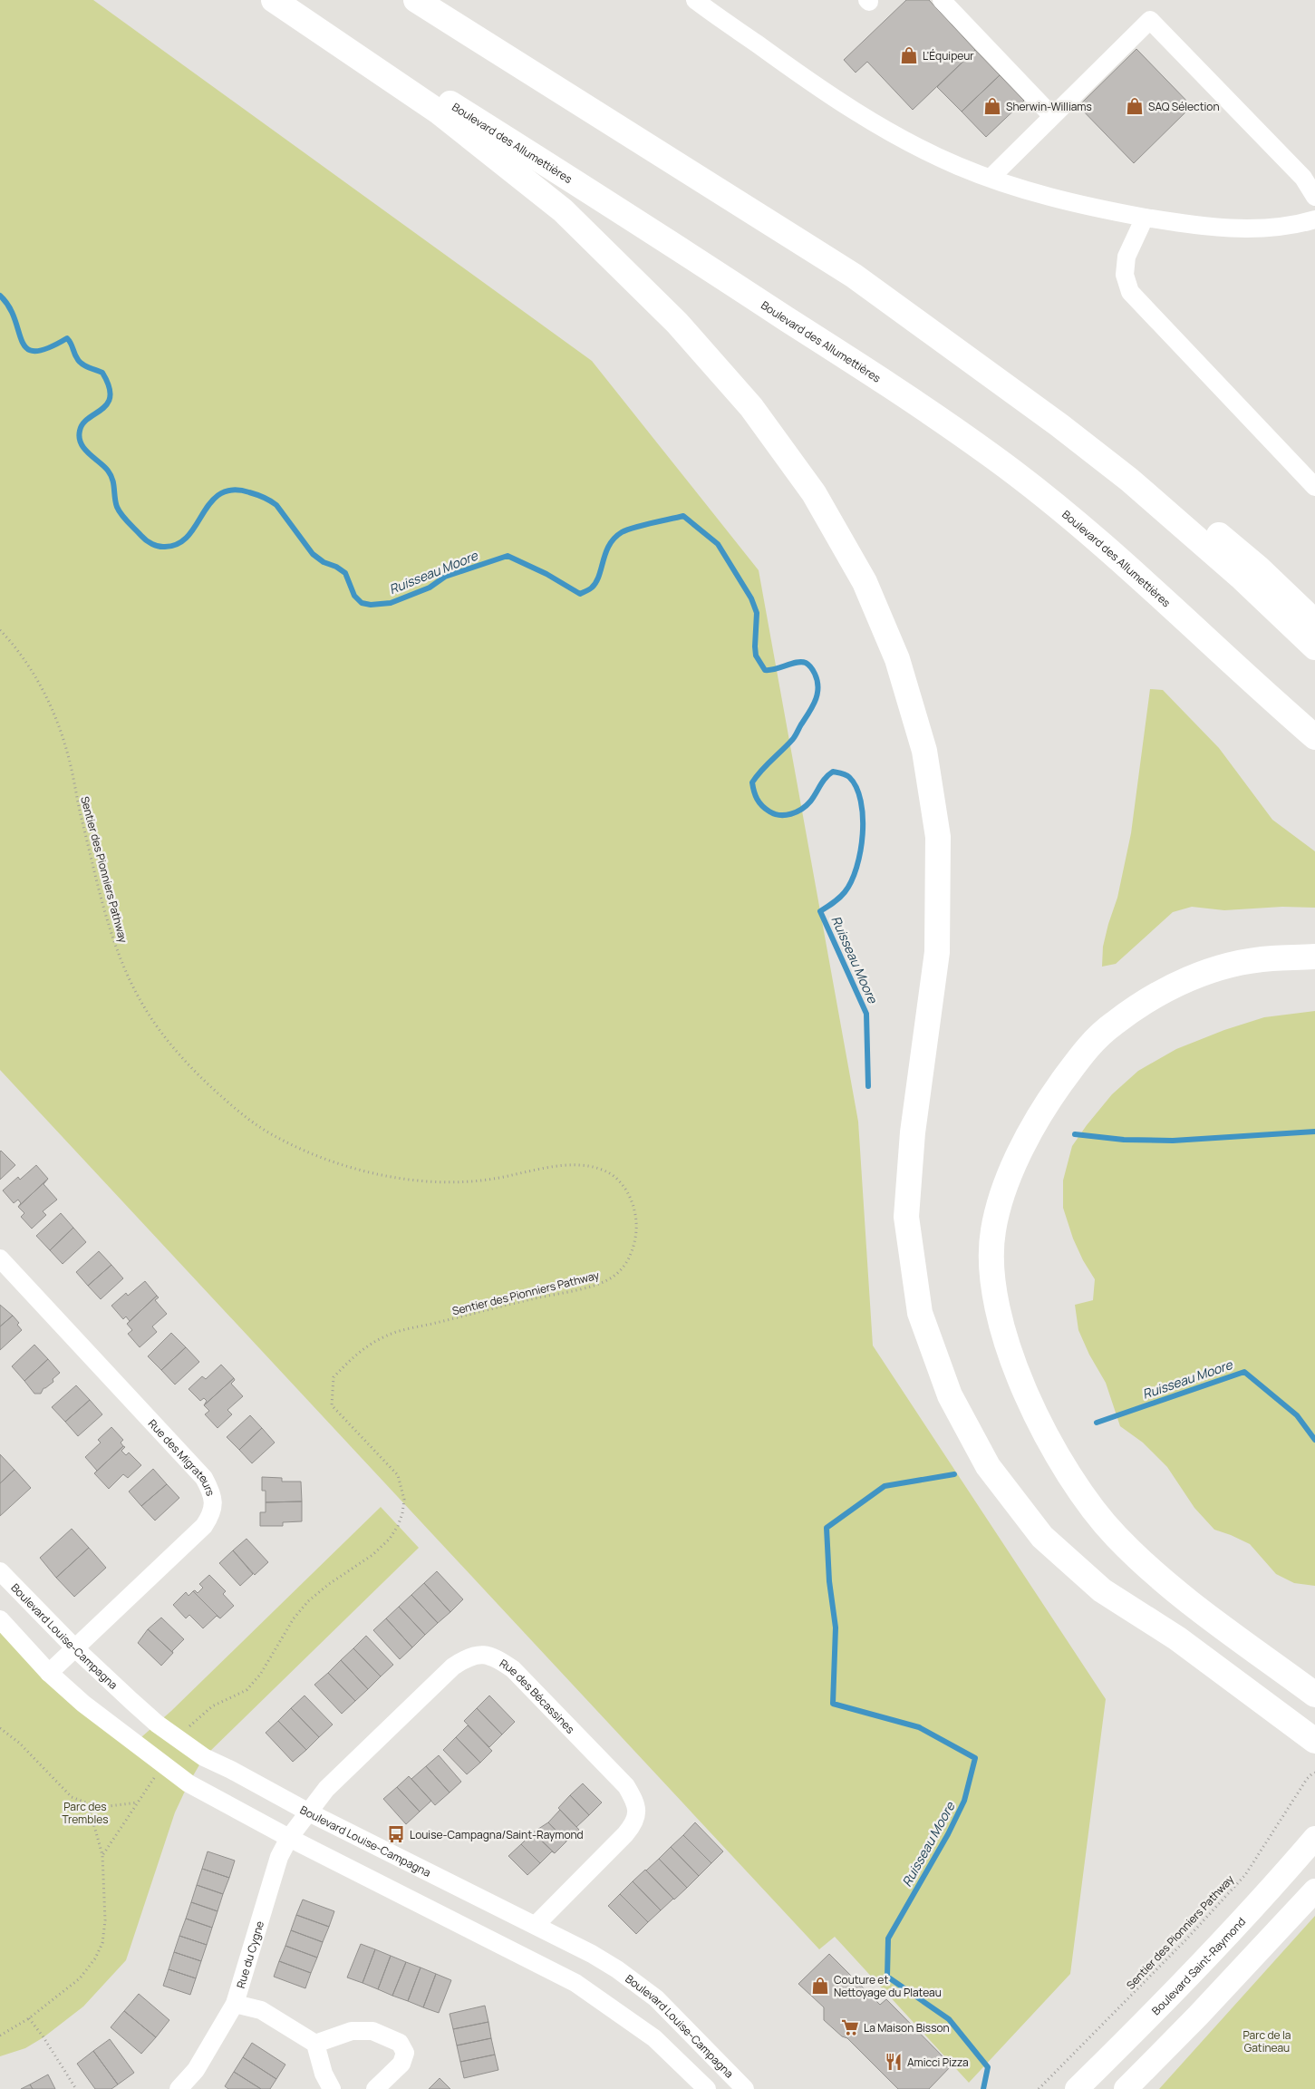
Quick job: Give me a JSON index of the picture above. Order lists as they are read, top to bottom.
{
  "streets": {
    "highway": ["Boulevard des Allumettières"],
    "main road": ["Boulevard Saint-Raymond"],
    "street": [
      "Rue des Migrateurs",
      "Boulevard Louise-Campagna",
      "Rue des Bécassines",
      "Rue du Cygne"
    ],
    "path": ["Sentier des Pionniers Pathway"]
  },
  "crossings": [
    ["Rue des Migrateurs", "Boulevard Louise-Campagna"],
    ["Boulevard Louise-Campagna", "Rue des Bécassines"],
    ["Boulevard Louise-Campagna", "Rue du Cygne"],
    ["Rue des Bécassines", "Rue du Cygne"]
  ],
  "water": ["Ruisseau Moore"],
  "parks": ["Parc des Trembles", "Parc de la Gatineau"],
  "places": {
    "shop": [
      "L'Équipeur",
      "Sherwin-Williams",
      "SAQ Sélection",
      "Couture et Nettoyage du Plateau"
    ],
    "bus stop": ["Louise-Campagna/Saint-Raymond"],
    "supermarket": ["La Maison Bisson"],
    "restaurant": ["Amicci Pizza"]
  }
}
